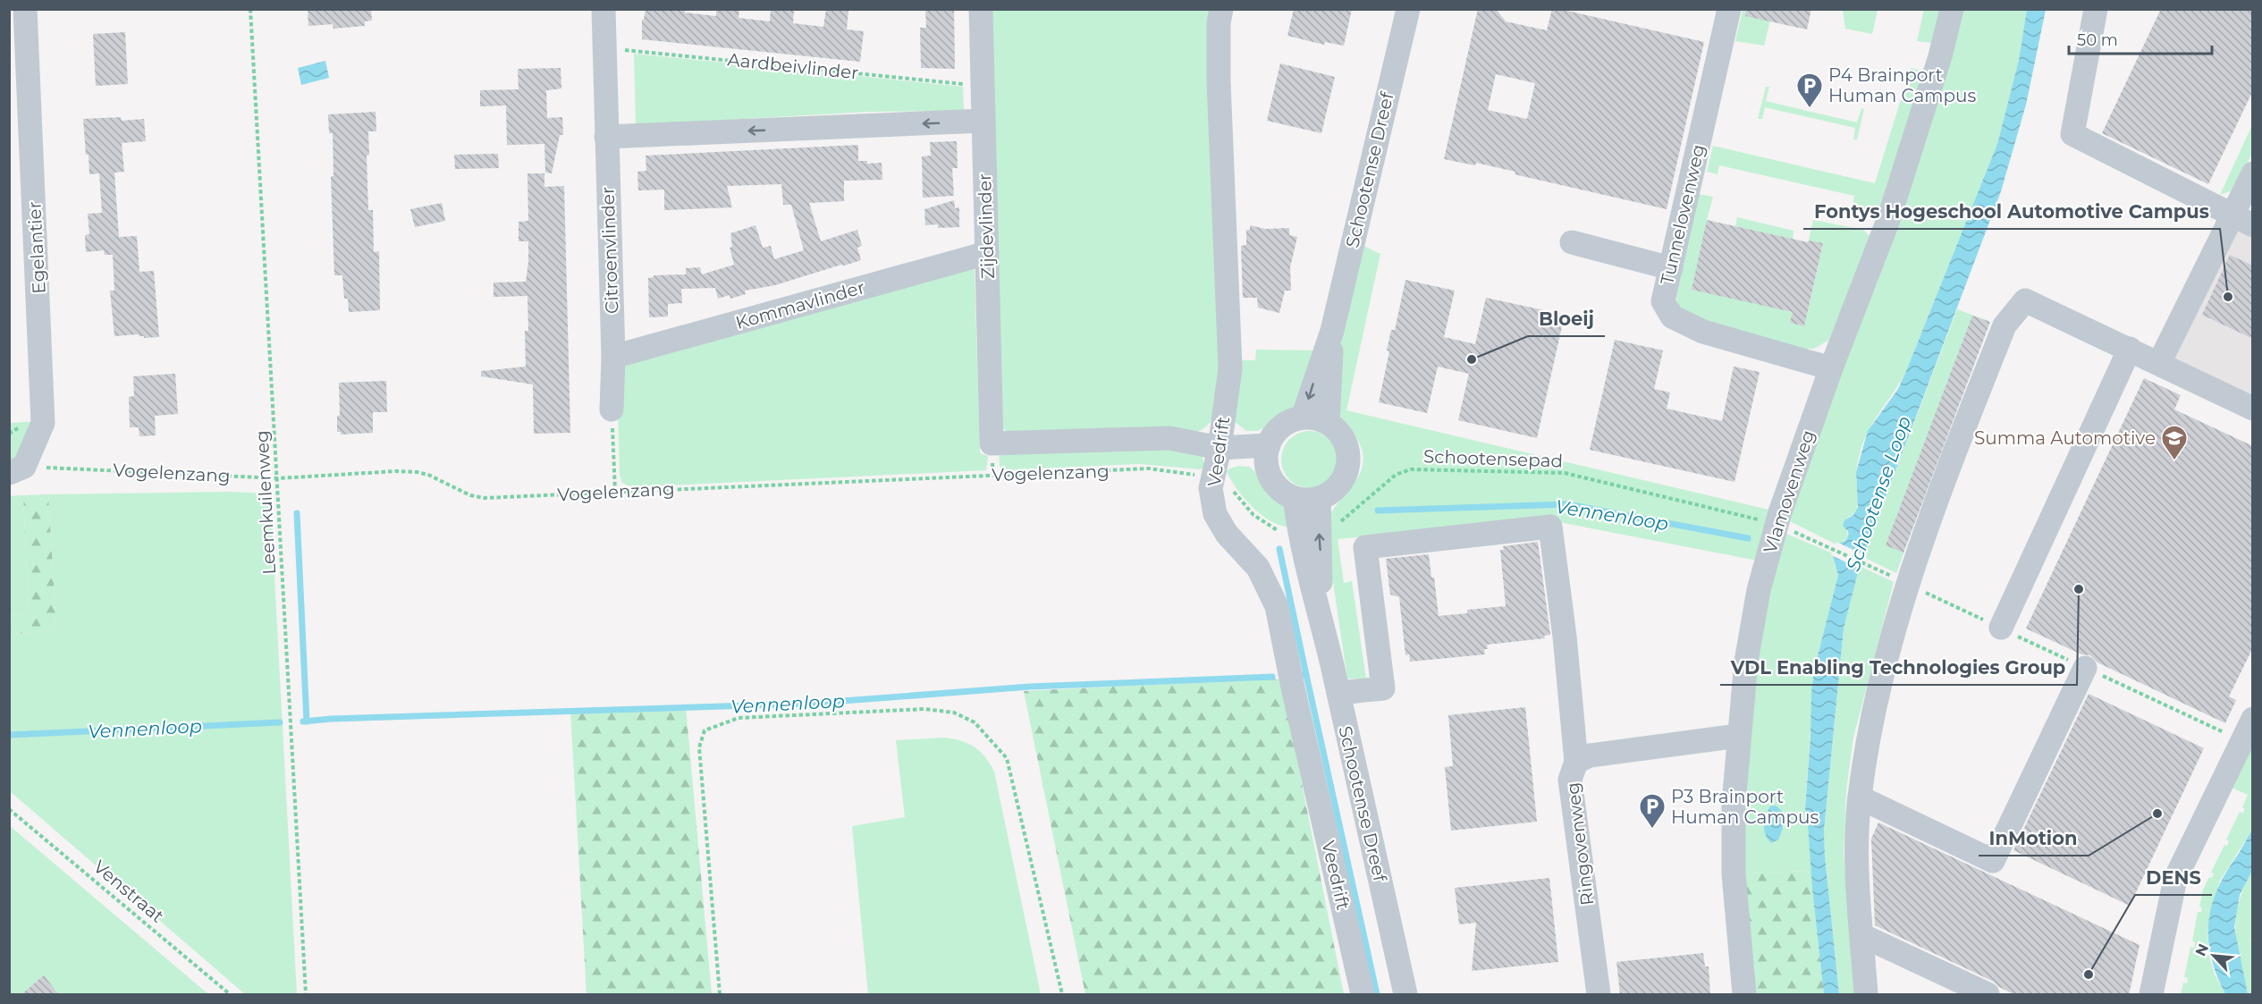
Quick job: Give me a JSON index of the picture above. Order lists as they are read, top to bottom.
{
  "streets": {
    "street": [
      "Schootense Dreef",
      "Tunnelovenweg",
      "Zijdevlinder",
      "Egelantier",
      "Citroenvlinder",
      "Kommavlinder",
      "Veedrift",
      "Vogelenzang",
      "Vlamovenweg",
      "Ringovenweg"
    ],
    "path": [
      "Aardbeivlinder",
      "Schootensepad",
      "Leemkuilenweg",
      "Venstraat"
    ]
  },
  "crossings": [
    ["Aardbeivlinder", "Zijdevlinder"],
    ["Aardbeivlinder", "Citroenvlinder"],
    ["Schootense Dreef", "Schootensepad"],
    ["Schootense Dreef", "Vogelenzang"],
    ["Tunnelovenweg", "Vlamovenweg"],
    ["Zijdevlinder", "Kommavlinder"],
    ["Zijdevlinder", "Vogelenzang"],
    ["Egelantier", "Vogelenzang"],
    ["Citroenvlinder", "Kommavlinder"],
    ["Veedrift", "Vogelenzang"],
    ["Schootensepad", "Vlamovenweg"],
    ["Vogelenzang", "Leemkuilenweg"],
    ["Vlamovenweg", "Ringovenweg"]
  ],
  "water": ["Schootense Loop", "Vennenloop"],
  "places": {
    "parking": ["P4 Brainport Human Campus", "P3 Brainport Human Campus"],
    "other": [
      "Fontys Hogeschool Automotive Campus",
      "Bloeij",
      "VDL Enabling Technologies Group",
      "InMotion",
      "DENS"
    ],
    "school or university": ["Summa Automotive"]
  },
  "scale_bar": "50 m",
  "north": "top left"
}
